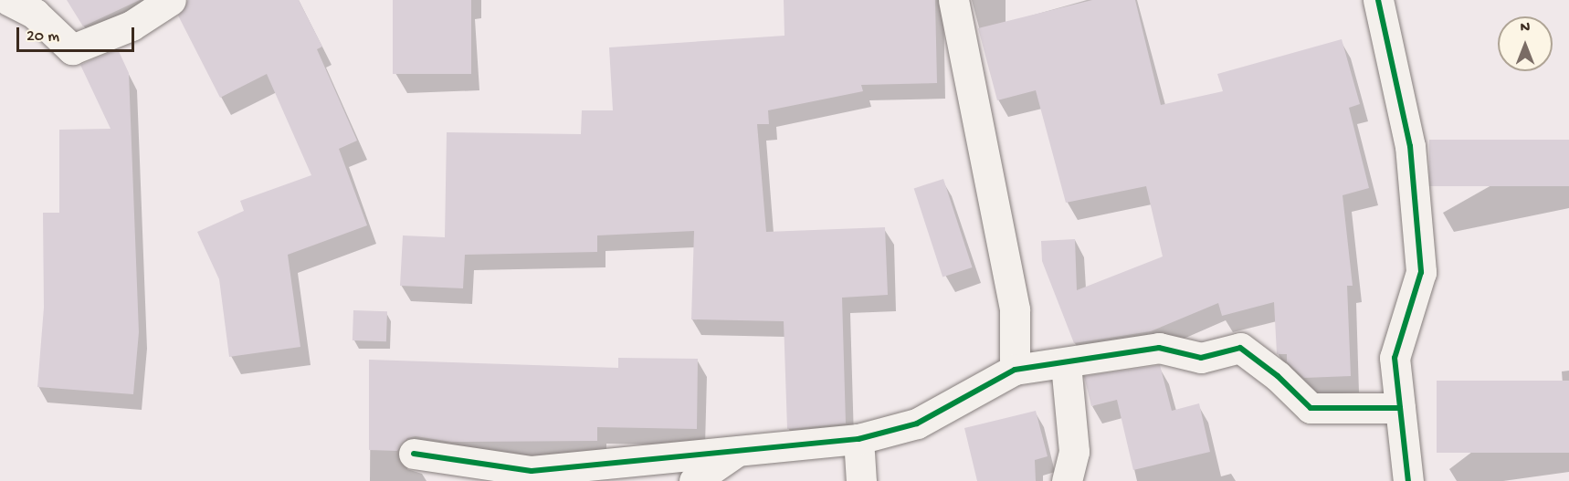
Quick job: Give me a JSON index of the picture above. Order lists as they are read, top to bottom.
{
  "scale_bar": "20 m",
  "north": "top"
}
